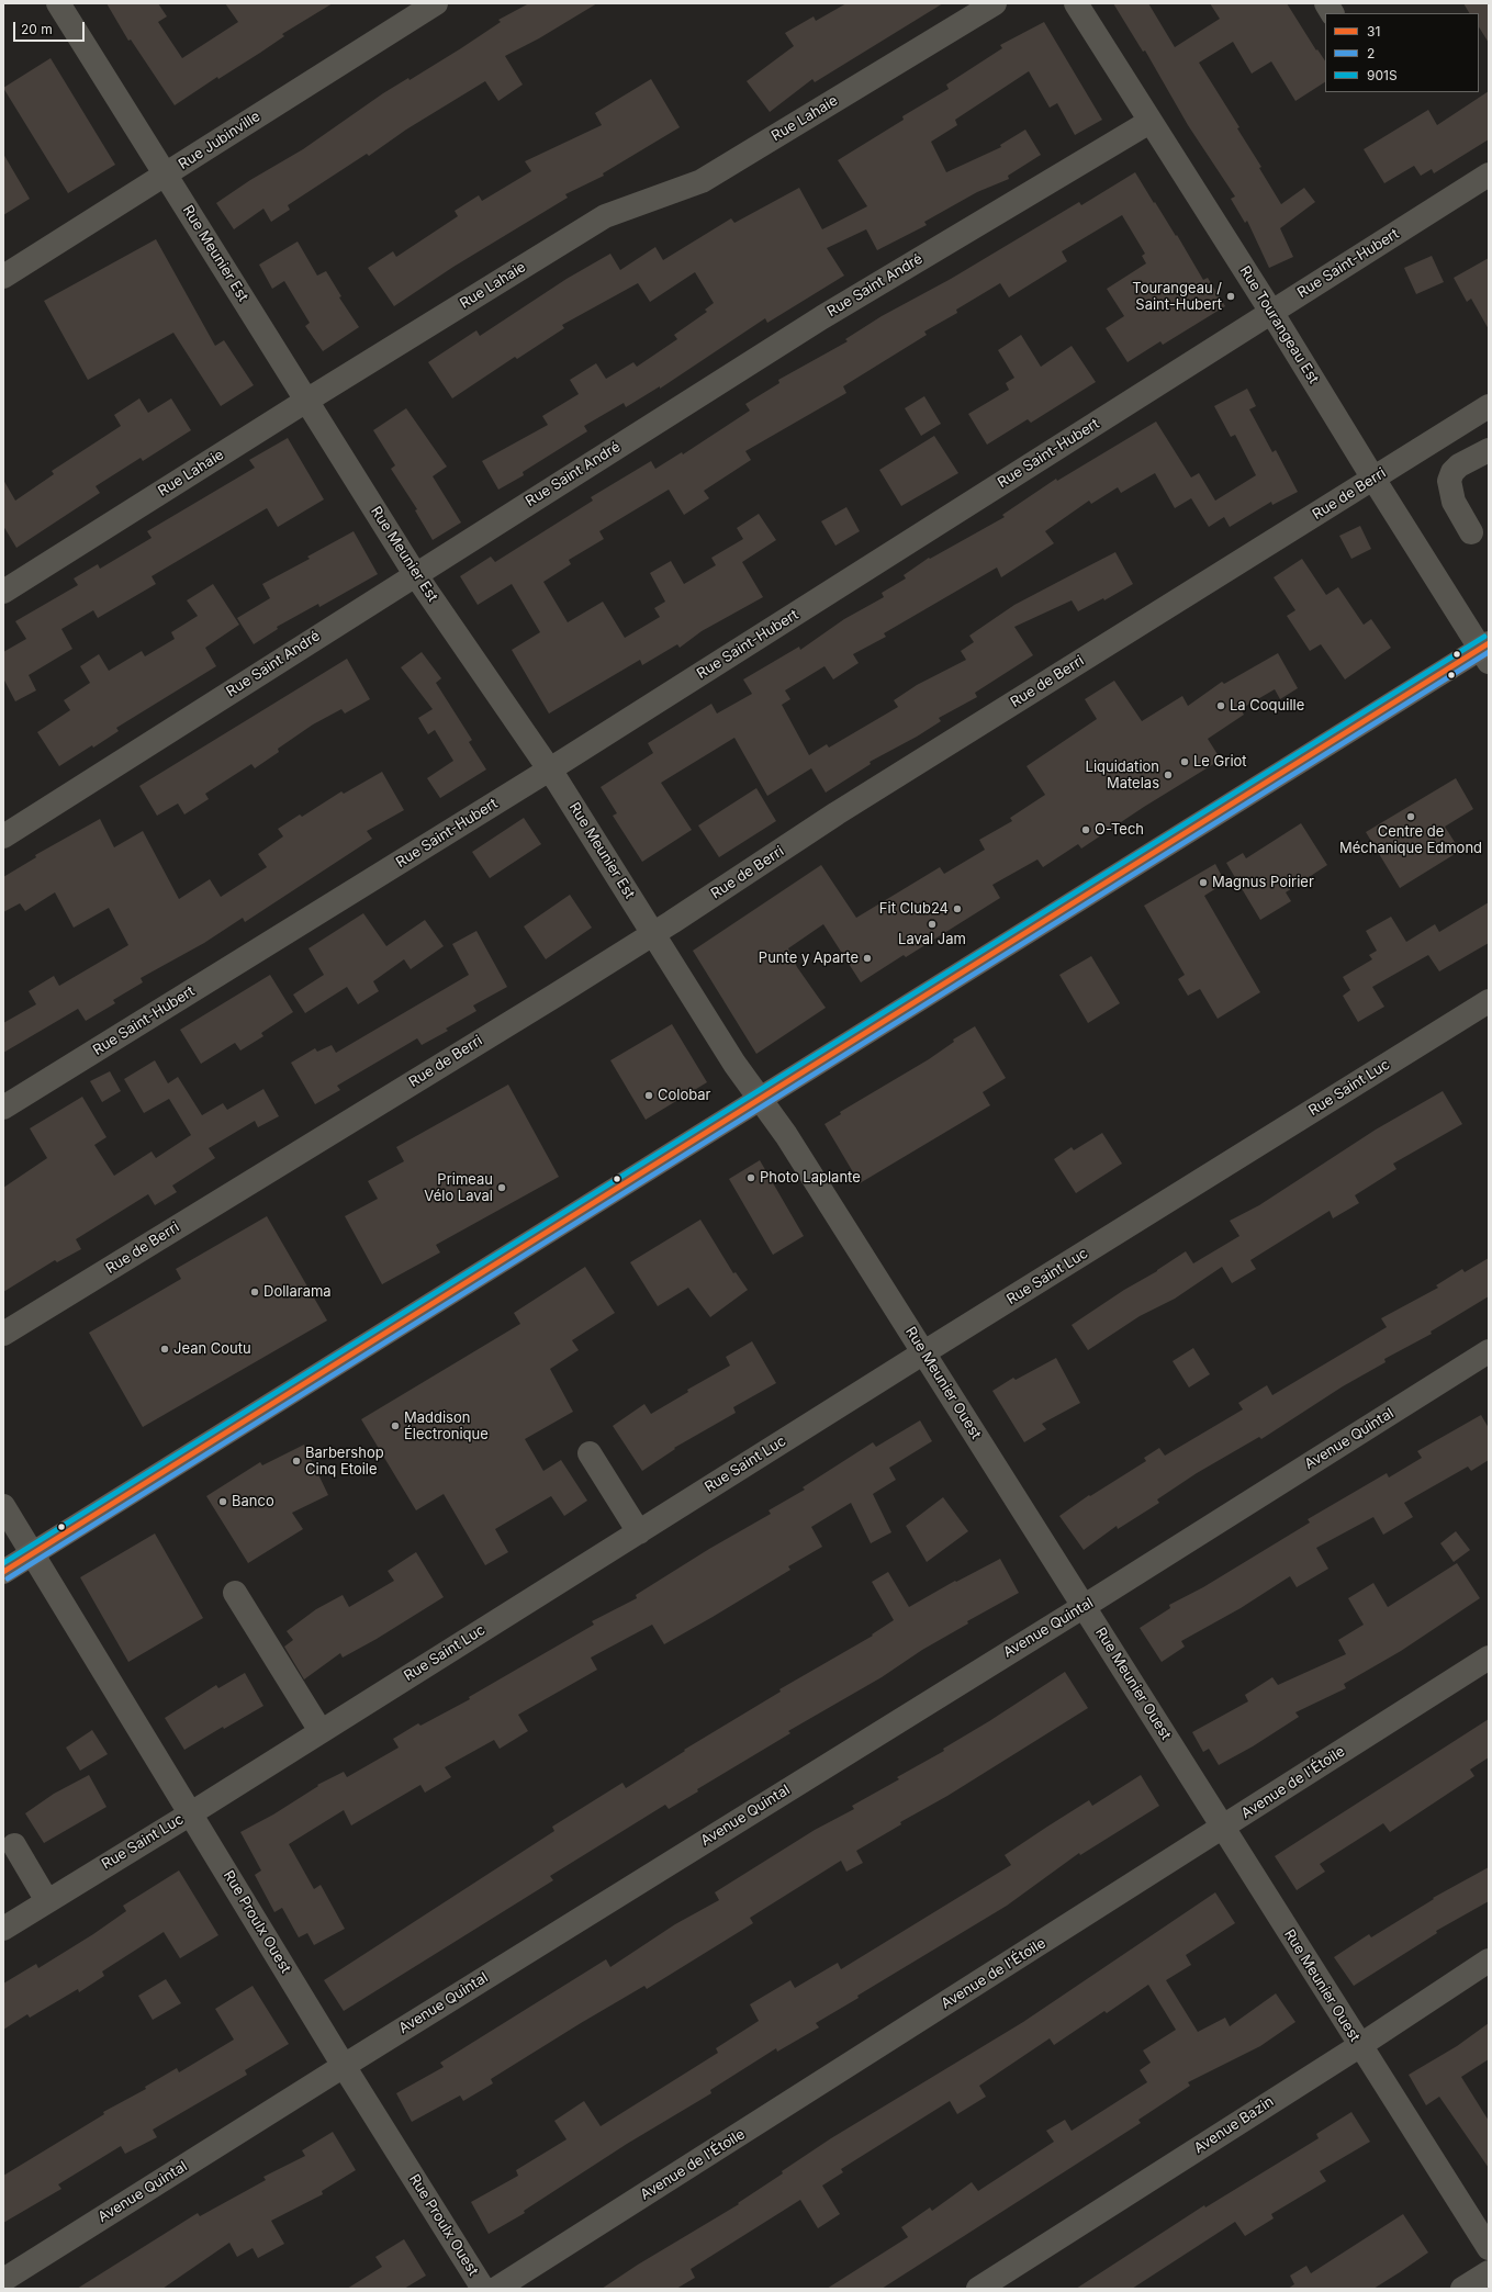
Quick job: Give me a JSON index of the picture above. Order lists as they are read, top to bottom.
{
  "streets": {
    "street": [
      "Rue Lahaie",
      "Rue Jubinville",
      "Rue Meunier Est",
      "Rue Saint-Hubert",
      "Rue Saint André",
      "Rue Tourangeau Est",
      "Rue de Berri",
      "Rue Saint Luc",
      "Rue Meunier Ouest",
      "Avenue Quintal",
      "Avenue de l'Étoile",
      "Rue Proulx Ouest",
      "Avenue Bazin"
    ]
  },
  "crossings": [
    ["Rue Lahaie", "Rue Meunier Est"],
    ["Rue Jubinville", "Rue Meunier Est"],
    ["Rue Meunier Est", "Rue Saint-Hubert"],
    ["Rue Meunier Est", "Rue Saint André"],
    ["Rue Meunier Est", "Rue de Berri"],
    ["Rue Meunier Est", "Rue Meunier Ouest"],
    ["Rue Saint-Hubert", "Rue Tourangeau Est"],
    ["Rue Saint André", "Rue Tourangeau Est"],
    ["Rue Tourangeau Est", "Rue de Berri"],
    ["Rue Saint Luc", "Rue Meunier Ouest"],
    ["Rue Saint Luc", "Rue Proulx Ouest"],
    ["Rue Meunier Ouest", "Avenue Quintal"],
    ["Rue Meunier Ouest", "Avenue de l'Étoile"],
    ["Rue Meunier Ouest", "Avenue Bazin"],
    ["Avenue Quintal", "Rue Proulx Ouest"]
  ],
  "places": [
    "Tourangeau / Saint-Hubert",
    "La Coquille",
    "Le Griot",
    "Liquidation Matelas",
    "Centre de Méchanique Edmond",
    "O-Tech",
    "Magnus Poirier",
    "Fit Club24",
    "Laval Jam",
    "Punte y Aparte",
    "Colobar",
    "Photo Laplante",
    "Primeau Vélo Laval",
    "Dollarama",
    "Jean Coutu",
    "Maddison Électronique",
    "Barbershop Cinq Etoile",
    "Banco"
  ],
  "lines": ["transit line 901S", "transit line 31", "transit line 2"],
  "legend": ["31", "2", "901S"],
  "scale_bar": "20 m"
}
